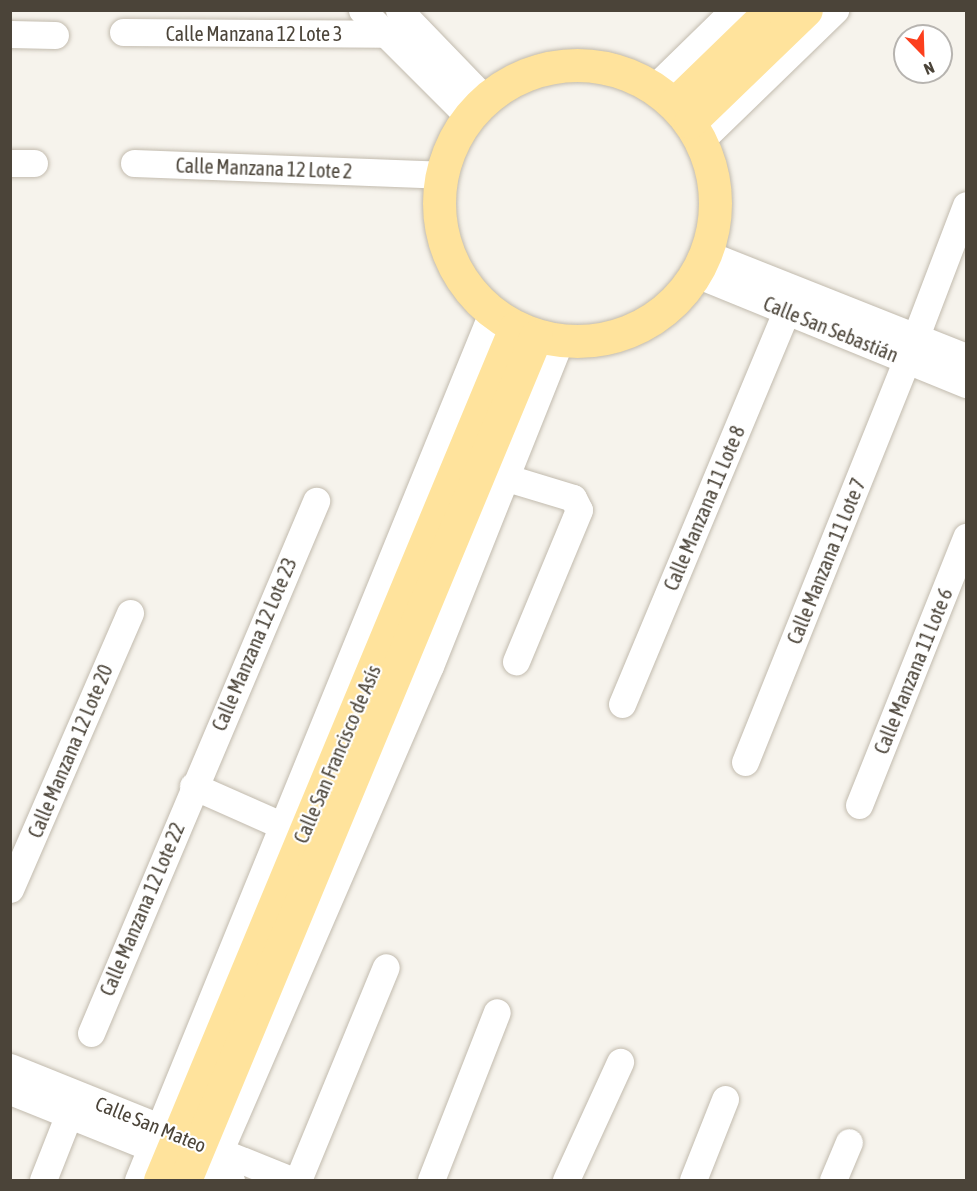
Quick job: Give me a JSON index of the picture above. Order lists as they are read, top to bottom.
{
  "streets": {
    "main road": ["Calle San Francisco de Asís"],
    "street": [
      "Calle Manzana 12 Lote 3",
      "Calle Manzana 12 Lote 2",
      "Calle San Sebastián",
      "Calle Manzana 11 Lote 8",
      "Calle Manzana 11 Lote 7",
      "Calle Manzana 12 Lote 23",
      "Calle Manzana 11 Lote 6",
      "Calle Manzana 12 Lote 20",
      "Calle Manzana 12 Lote 22",
      "Calle San Mateo"
    ]
  },
  "crossings": [
    ["Calle San Sebastián", "Calle Manzana 11 Lote 8"],
    ["Calle San Sebastián", "Calle Manzana 11 Lote 7"],
    ["Calle Manzana 12 Lote 23", "Calle San Francisco de Asís"],
    ["Calle Manzana 12 Lote 23", "Calle Manzana 12 Lote 22"],
    ["Calle San Francisco de Asís", "Calle Manzana 12 Lote 22"],
    ["Calle San Francisco de Asís", "Calle San Mateo"]
  ],
  "north": "bottom right"
}
